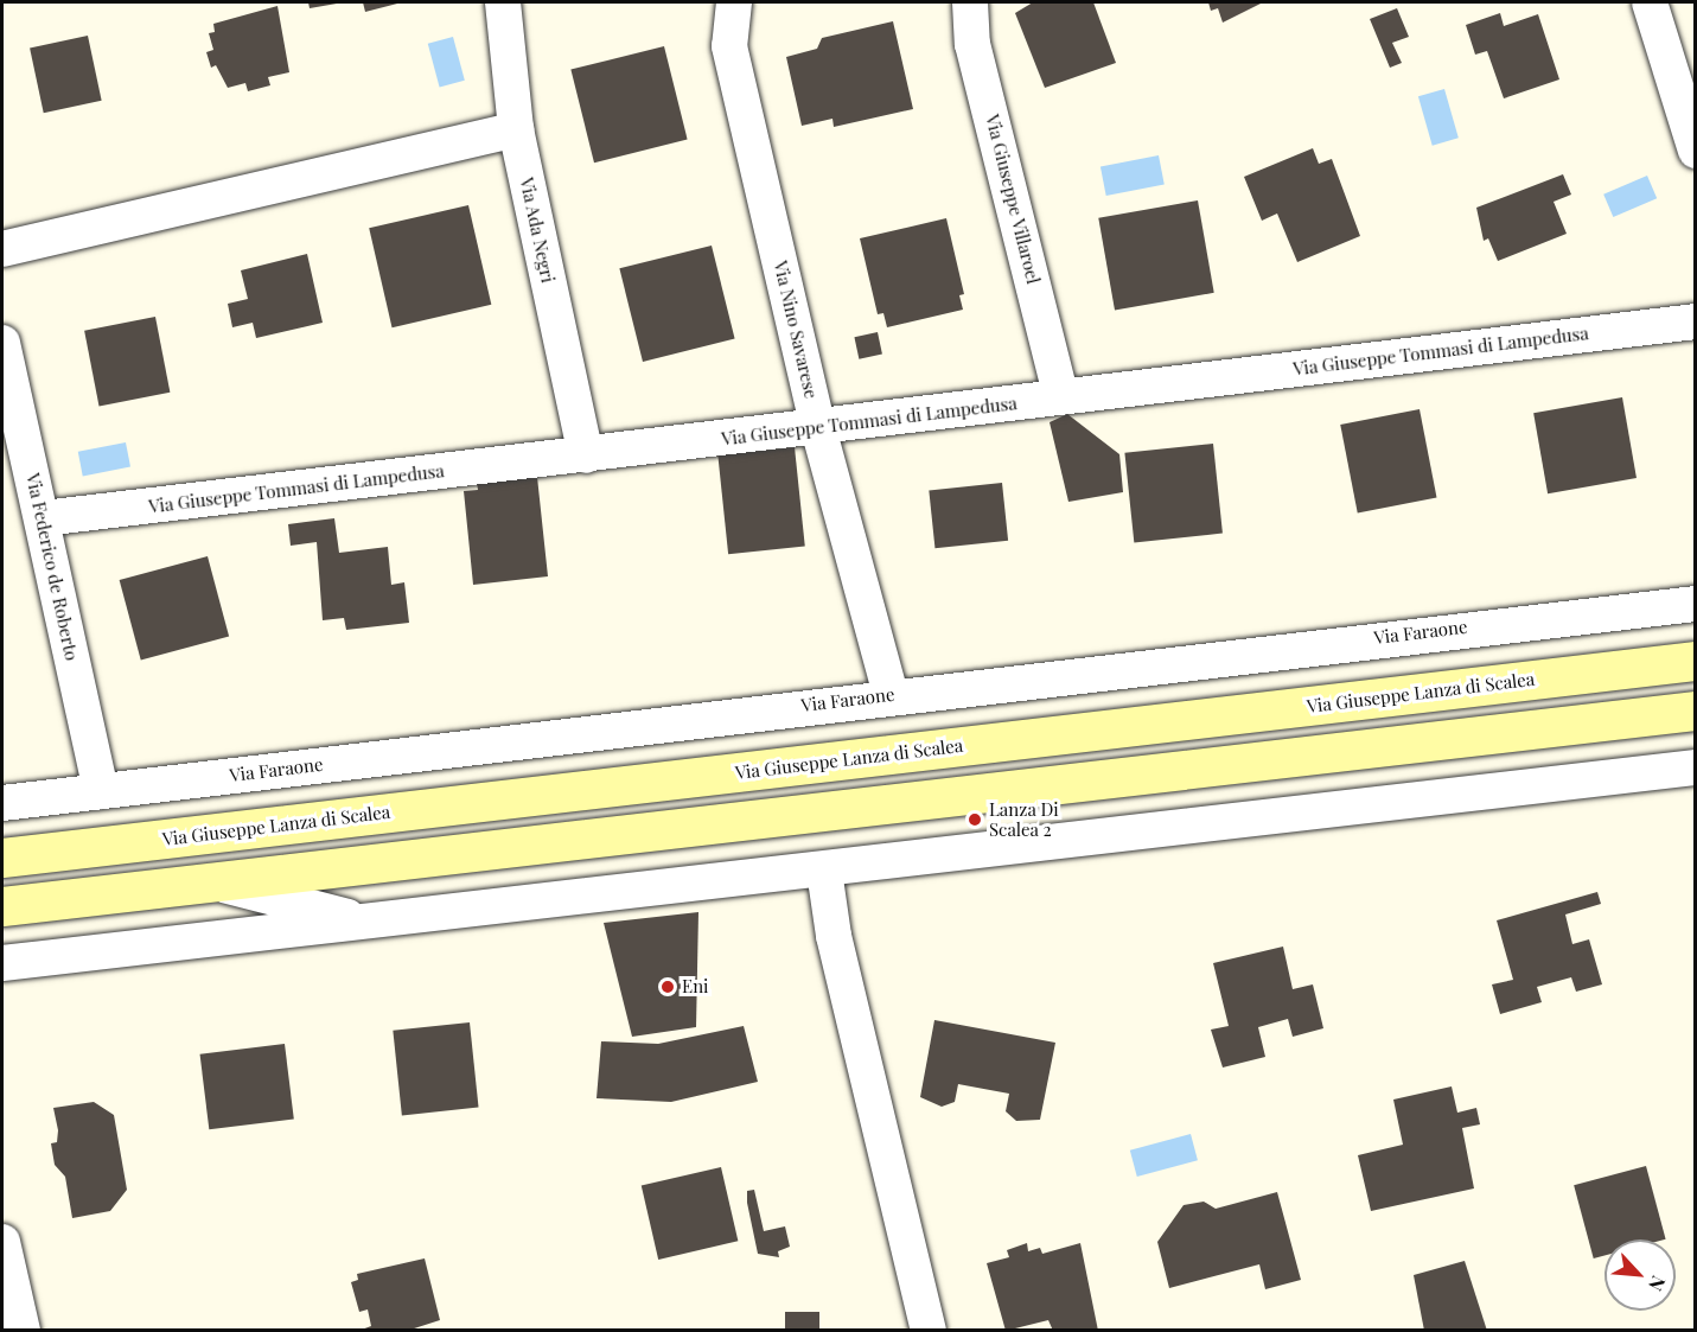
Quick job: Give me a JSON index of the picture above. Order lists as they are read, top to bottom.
{
  "streets": {
    "street": [
      "Via Giuseppe Villaroel",
      "Via Ada Negri",
      "Via Nino Savarese",
      "Via Giuseppe Tommasi di Lampedusa",
      "Via Federico de Roberto",
      "Via Faraone",
      "Via Giuseppe Lanza di Scalea"
    ]
  },
  "crossings": [
    ["Via Giuseppe Villaroel", "Via Giuseppe Tommasi di Lampedusa"],
    ["Via Ada Negri", "Via Giuseppe Tommasi di Lampedusa"],
    ["Via Nino Savarese", "Via Giuseppe Tommasi di Lampedusa"],
    ["Via Nino Savarese", "Via Faraone"],
    ["Via Giuseppe Tommasi di Lampedusa", "Via Federico de Roberto"],
    ["Via Federico de Roberto", "Via Faraone"]
  ],
  "places": ["Lanza Di Scalea 2", "Eni"],
  "north": "bottom right"
}
